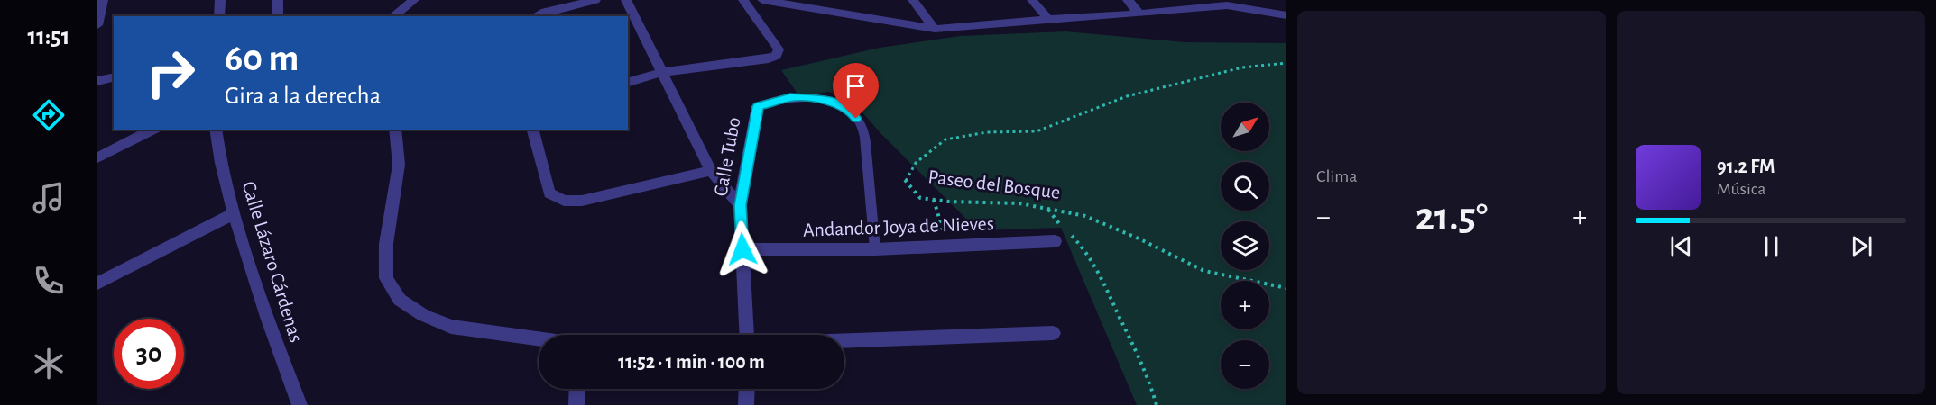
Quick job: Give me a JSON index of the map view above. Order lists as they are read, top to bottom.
{
  "streets": {
    "street": ["Calle Tubo", "Andandor Joya de Nieves", "Calle Lázaro Cárdenas"],
    "path": ["Paseo del Bosque"]
  },
  "crossings": [
    ["Calle Tubo", "Andandor Joya de Nieves"]
  ],
  "north": "top right",
  "page": {
    "tabs": "11:51",
    "tile": "Clima",
    "turn": ["60 m", "Gira a la derecha"],
    "map_buttons": ["+", "−"],
    "song": ["91.2 FM", "Música"],
    "heat": ["−", "21.5°", "+"],
    "limit": "30",
    "trip": "11:52 · 1 min · 100 m"
  }
}
